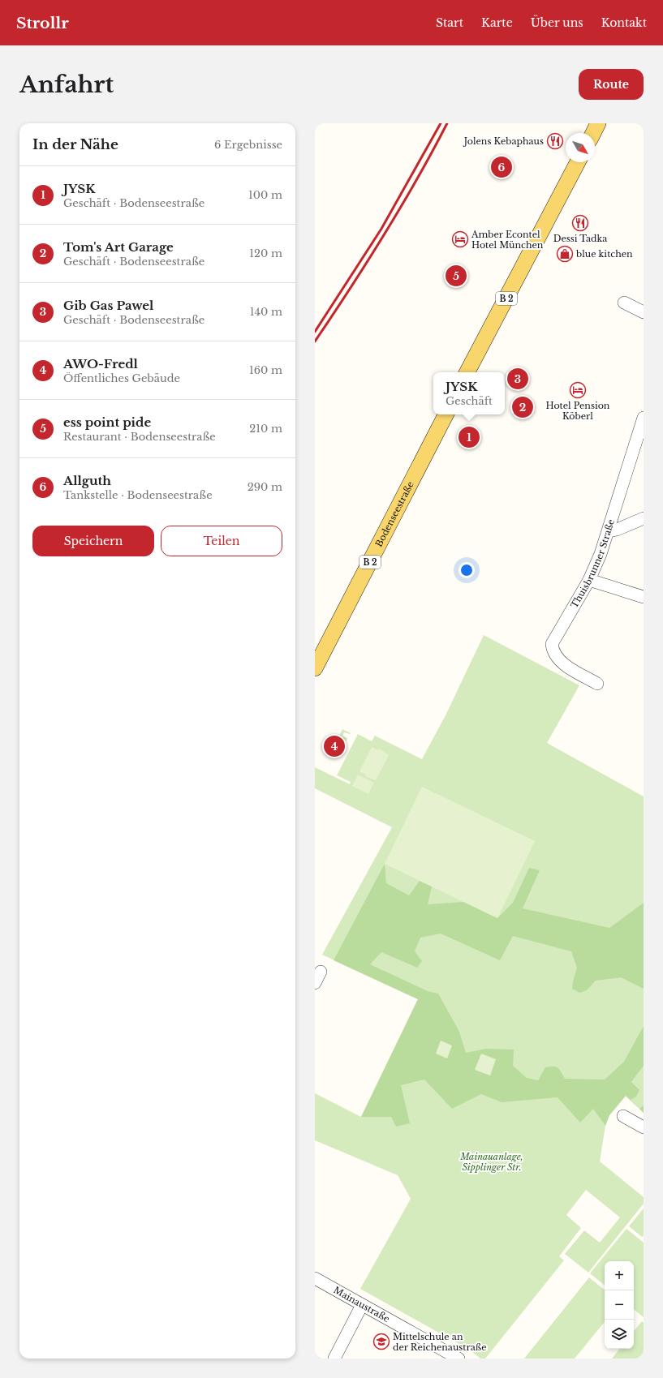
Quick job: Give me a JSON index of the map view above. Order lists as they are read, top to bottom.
{
  "streets": {
    "main road": ["B 2", "Bodenseestraße"],
    "street": ["Thuisbrunner Straße", "Mainaustraße"]
  },
  "parks": ["Mainauanlage, Sipplinger Str."],
  "places": {
    "restaurant": ["Jolens Kebaphaus", "Dessi Tadka"],
    "hotel": ["Amber Econtel Hotel München", "Hotel Pension Köberl"],
    "shop": ["blue kitchen"],
    "school or university": ["Mittelschule an der Reichenaustraße"]
  },
  "north": "bottom right",
  "page": {
    "header": "Strollr",
    "nav": [
      "Start",
      "Karte",
      "Über uns",
      "Kontakt"
    ],
    "buttons": [
      "Route",
      ["Speichern", "Teilen"]
    ],
    "title": "Anfahrt",
    "heading": ["In der Nähe", "6 Ergebnisse"],
    "pins": [
      "6",
      "5",
      "3",
      "2",
      "1",
      "4"
    ],
    "list": [
      {
        "mark": "1",
        "name": "JYSK",
        "note": "Geschäft · Bodenseestraße",
        "value": "100 m"
      },
      {
        "mark": "2",
        "name": "Tom's Art Garage",
        "note": "Geschäft · Bodenseestraße",
        "value": "120 m"
      },
      {
        "mark": "3",
        "name": "Gib Gas Pawel",
        "note": "Geschäft · Bodenseestraße",
        "value": "140 m"
      },
      {
        "mark": "4",
        "name": "AWO-Fredl",
        "note": "Öffentliches Gebäude",
        "value": "160 m"
      },
      {
        "mark": "5",
        "name": "ess point pide",
        "note": "Restaurant · Bodenseestraße",
        "value": "210 m"
      },
      {
        "mark": "6",
        "name": "Allguth",
        "note": "Tankstelle · Bodenseestraße",
        "value": "290 m"
      }
    ],
    "popup": ["JYSK", "Geschäft"],
    "map_buttons": ["+", "−"]
  }
}
